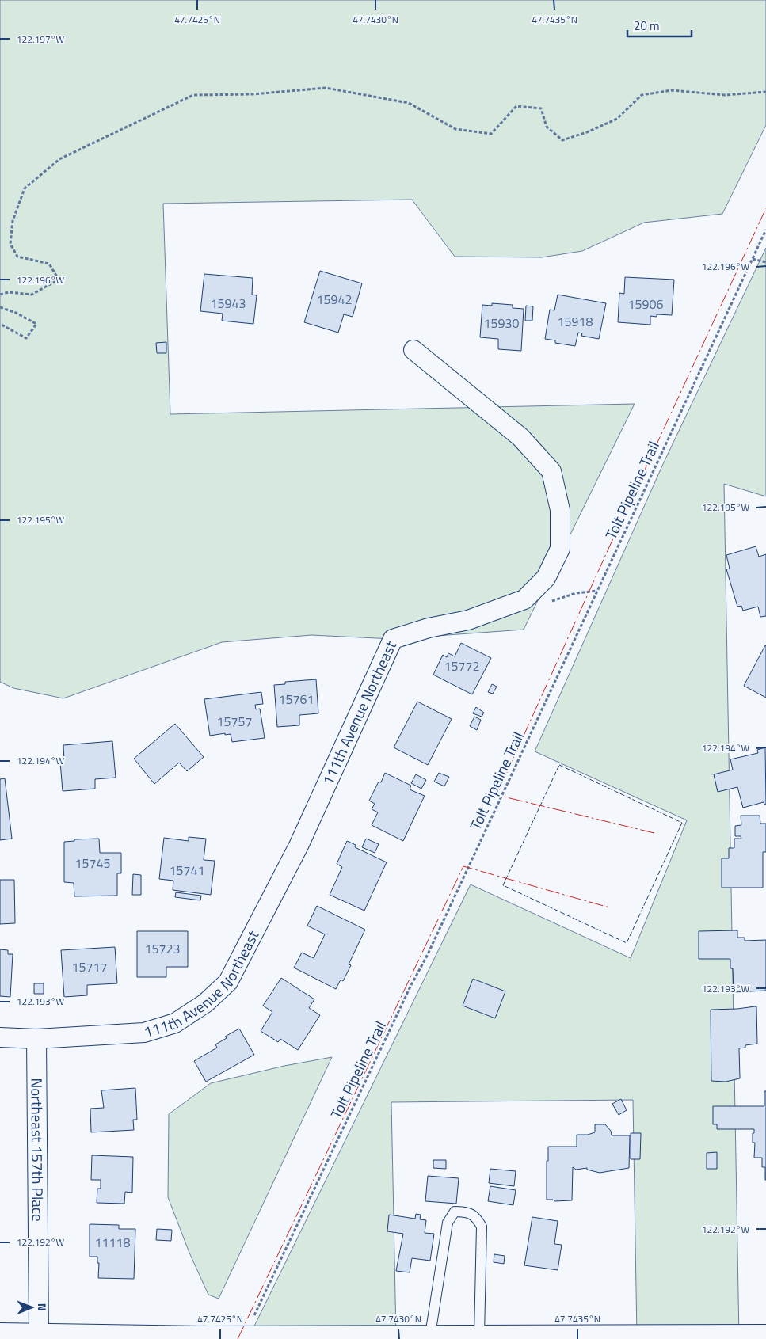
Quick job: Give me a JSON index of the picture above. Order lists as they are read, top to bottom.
{
  "streets": {
    "street": ["111th Avenue Northeast", "Northeast 157th Place"],
    "path": ["Tolt Pipeline Trail"]
  },
  "crossings": [
    ["111th Avenue Northeast", "Northeast 157th Place"]
  ],
  "house_numbers": [
    "15942",
    "15943",
    "15906",
    "15918",
    "15930",
    "15772",
    "15761",
    "15757",
    "15745",
    "15741",
    "15723",
    "15717",
    "11118"
  ],
  "scale_bar": "20 m",
  "north": "right",
  "coordinates": [
    "47.7425°N",
    "47.7430°N",
    "47.7435°N",
    "122.197°W",
    "122.196°W",
    "122.195°W",
    "122.194°W",
    "122.193°W",
    "122.192°W"
  ]
}
